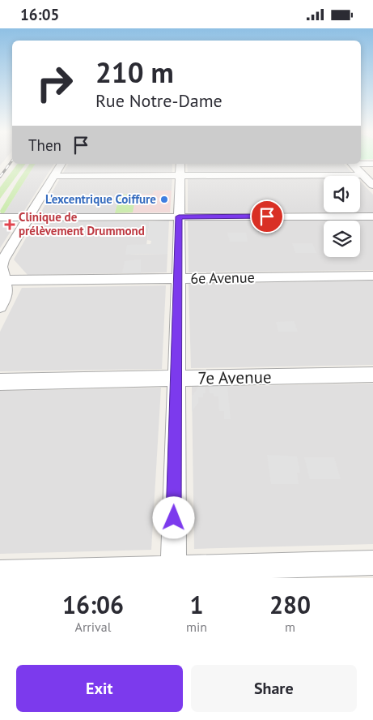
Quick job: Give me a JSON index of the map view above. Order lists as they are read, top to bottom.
{
  "streets": {
    "street": ["6e Avenue", "7e Avenue"]
  },
  "places": {
    "other": ["L'excentrique Coiffure"],
    "health": ["Clinique de prélèvement Drummond"]
  },
  "page": {
    "status": "16:05",
    "turn": ["210 m", "Rue Notre-Dame"],
    "then": "Then",
    "eta": [
      "16:06",
      "Arrival",
      "1",
      "min",
      "280",
      "m"
    ],
    "buttons": ["Exit", "Share"]
  }
}
